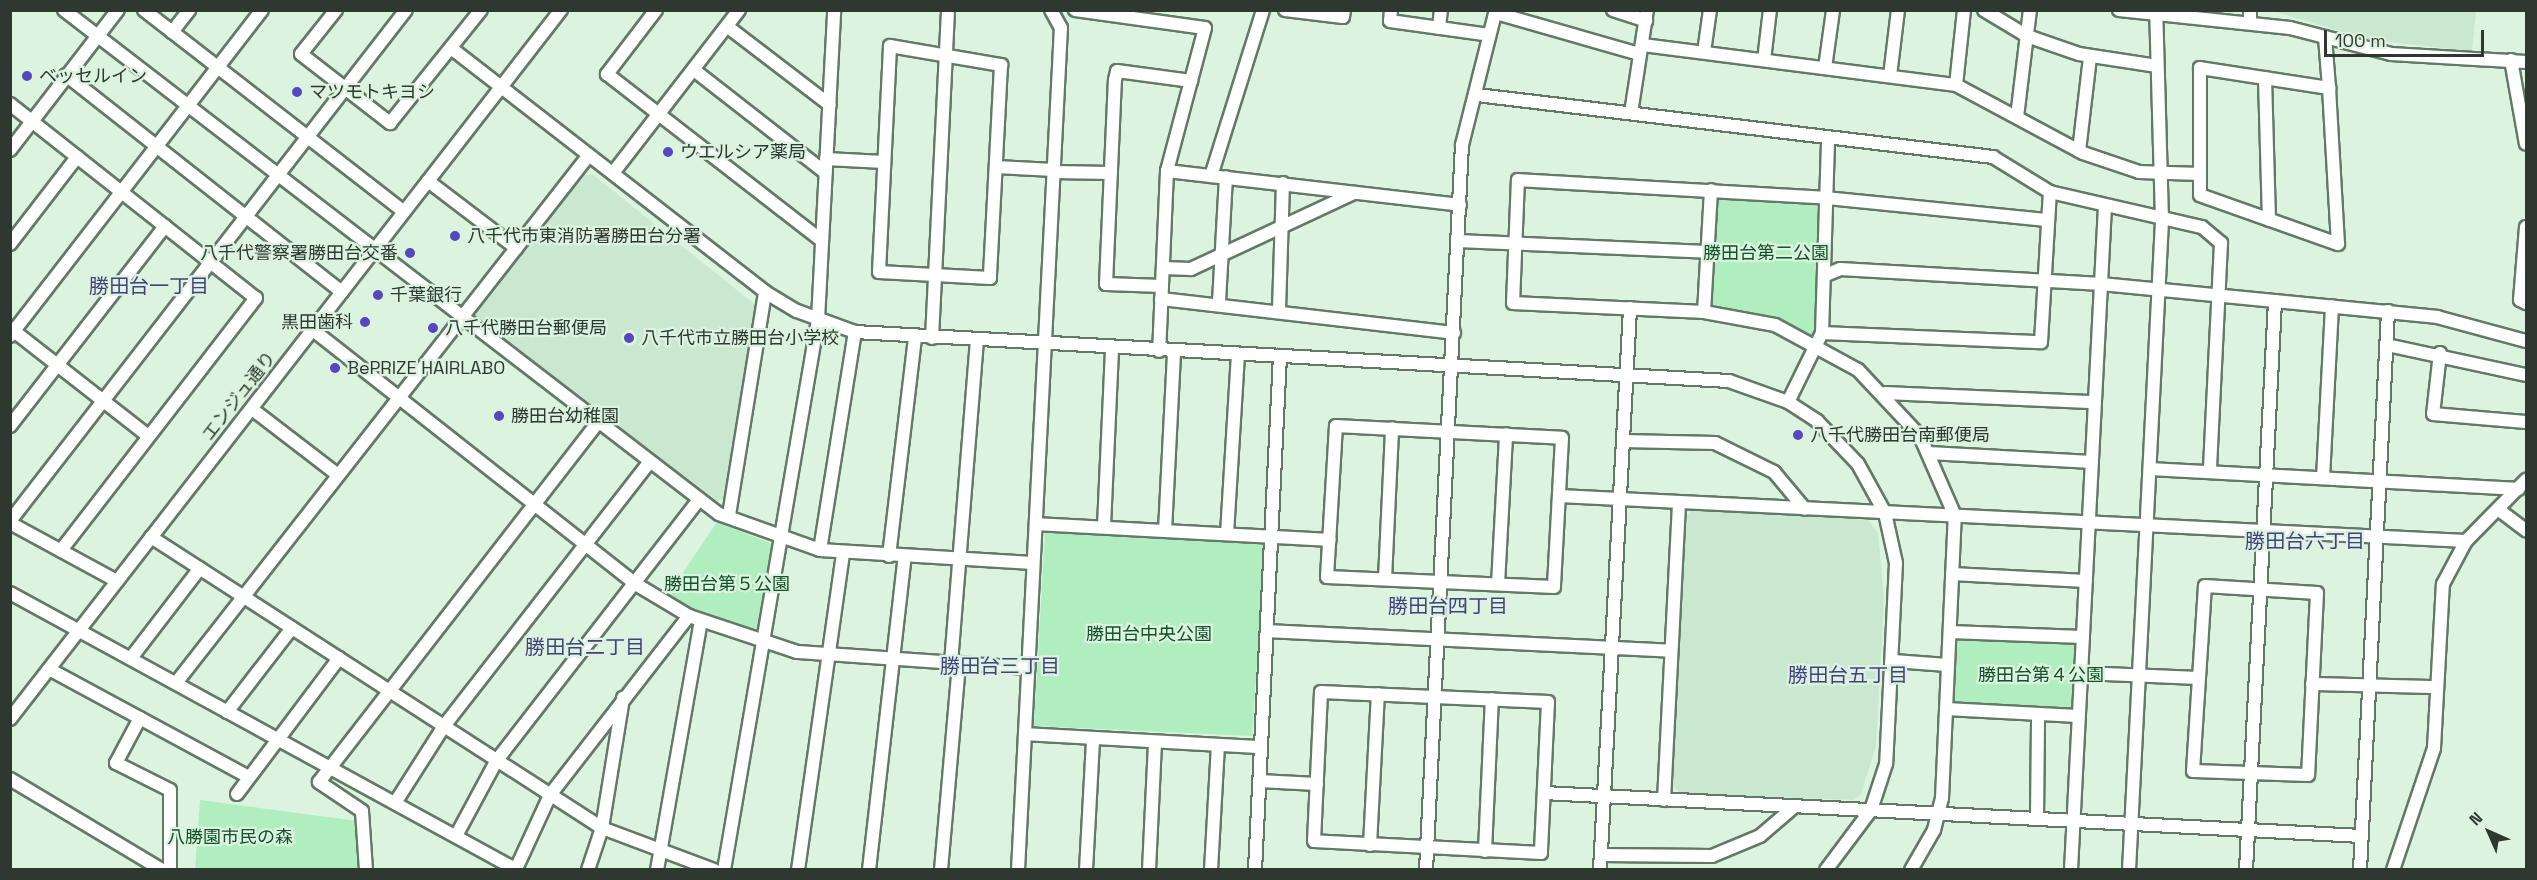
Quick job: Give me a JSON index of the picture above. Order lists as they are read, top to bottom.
{
  "streets": {
    "street": ["エンジュ通り"]
  },
  "districts": [
    "勝田台一丁目",
    "勝田台六丁目",
    "勝田台四丁目",
    "勝田台二丁目",
    "勝田台三丁目",
    "勝田台五丁目"
  ],
  "parks": [
    "勝田台第二公園",
    "勝田台第５公園",
    "勝田台中央公園",
    "勝田台第４公園",
    "八勝園市民の森"
  ],
  "places": [
    "ベッセルイン",
    "マツモトキヨシ",
    "ウエルシア薬局",
    "八千代市東消防署勝田台分署",
    "八千代警察署勝田台交番",
    "千葉銀行",
    "黒田歯科",
    "八千代勝田台郵便局",
    "八千代市立勝田台小学校",
    "BePRIZE HAIRLABO",
    "勝田台幼稚園",
    "八千代勝田台南郵便局"
  ],
  "scale_bar": "100 m",
  "north": "top left"
}
